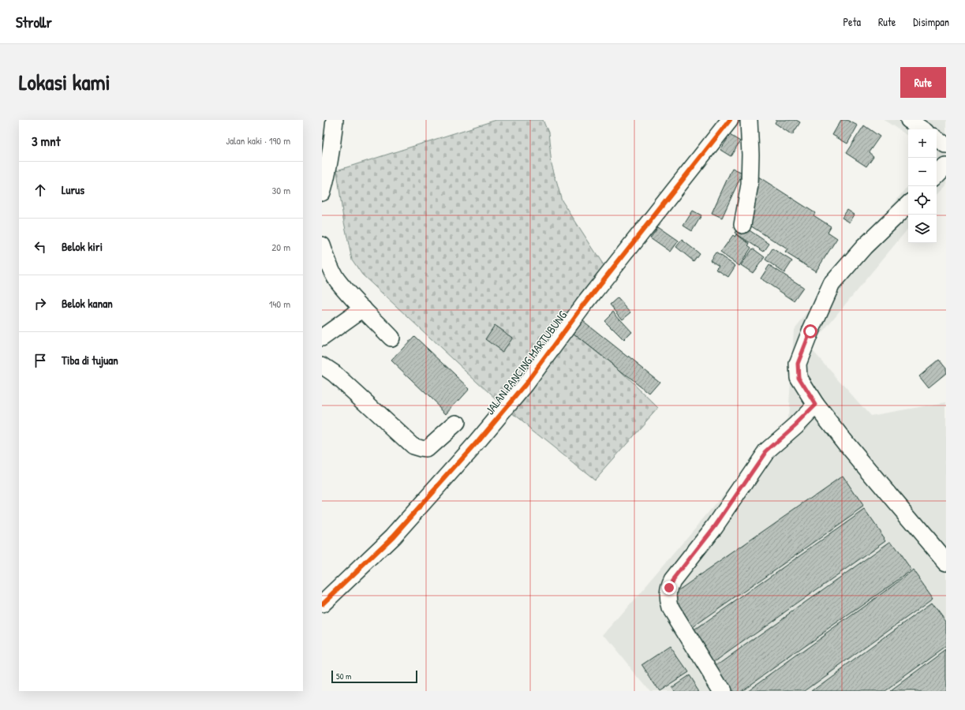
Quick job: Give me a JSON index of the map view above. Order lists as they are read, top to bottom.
{
  "streets": {
    "street": ["JALAN PANCING MARTUBUNG"]
  },
  "scale_bar": "50 m",
  "page": {
    "header": "Strollr",
    "nav": ["Peta", "Rute", "Disimpan"],
    "title": "Lokasi kami",
    "buttons": "Rute",
    "heading": ["3 mnt", "Jalan kaki · 190 m"],
    "map_buttons": ["+", "−"],
    "list": [
      ["Lurus", "30 m"],
      ["Belok kiri", "20 m"],
      ["Belok kanan", "140 m"],
      "Tiba di tujuan"
    ],
    "scale": "50 m"
  }
}
